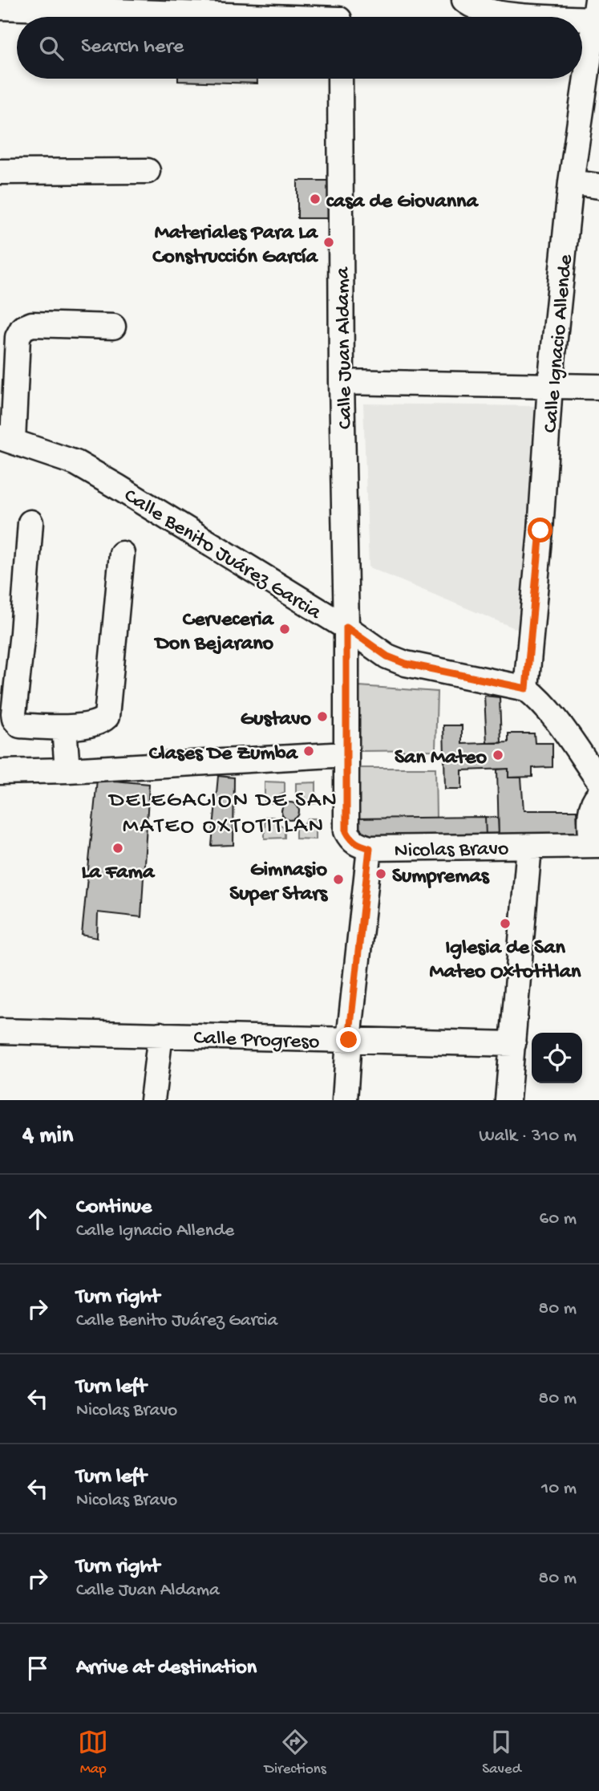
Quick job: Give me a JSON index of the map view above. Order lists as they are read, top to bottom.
{
  "streets": {
    "street": [
      "Calle Ignacio Allende",
      "Calle Juan Aldama",
      "Calle Benito Juárez Garcia",
      "Nicolas Bravo",
      "Calle Progreso"
    ]
  },
  "crossings": [
    ["Calle Ignacio Allende", "Calle Benito Juárez Garcia"],
    ["Calle Juan Aldama", "Calle Benito Juárez Garcia"],
    ["Calle Juan Aldama", "Nicolas Bravo"],
    ["Calle Benito Juárez Garcia", "Nicolas Bravo"]
  ],
  "districts": ["DELEGACION DE SAN MATEO OXTOTITLAN"],
  "places": [
    "casa de Giovanna",
    "Materiales Para La Construcción García",
    "Cerveceria Don Bejarano",
    "Gustavo",
    "Clases De Zumba",
    "San Mateo",
    "La Fama",
    "Sumpremas",
    "Gimnasio Super Stars",
    "Iglesia de San Mateo Oxtotitlan"
  ],
  "page": {
    "search": "Search here",
    "heading": ["4 min", "Walk · 310 m"],
    "list": [
      ["Continue", "Calle Ignacio Allende", "60 m"],
      ["Turn right", "Calle Benito Juárez Garcia", "80 m"],
      ["Turn left", "Nicolas Bravo", "80 m"],
      ["Turn left", "Nicolas Bravo", "10 m"],
      ["Turn right", "Calle Juan Aldama", "80 m"],
      "Arrive at destination"
    ],
    "nav": ["Map", "Directions", "Saved"]
  }
}
